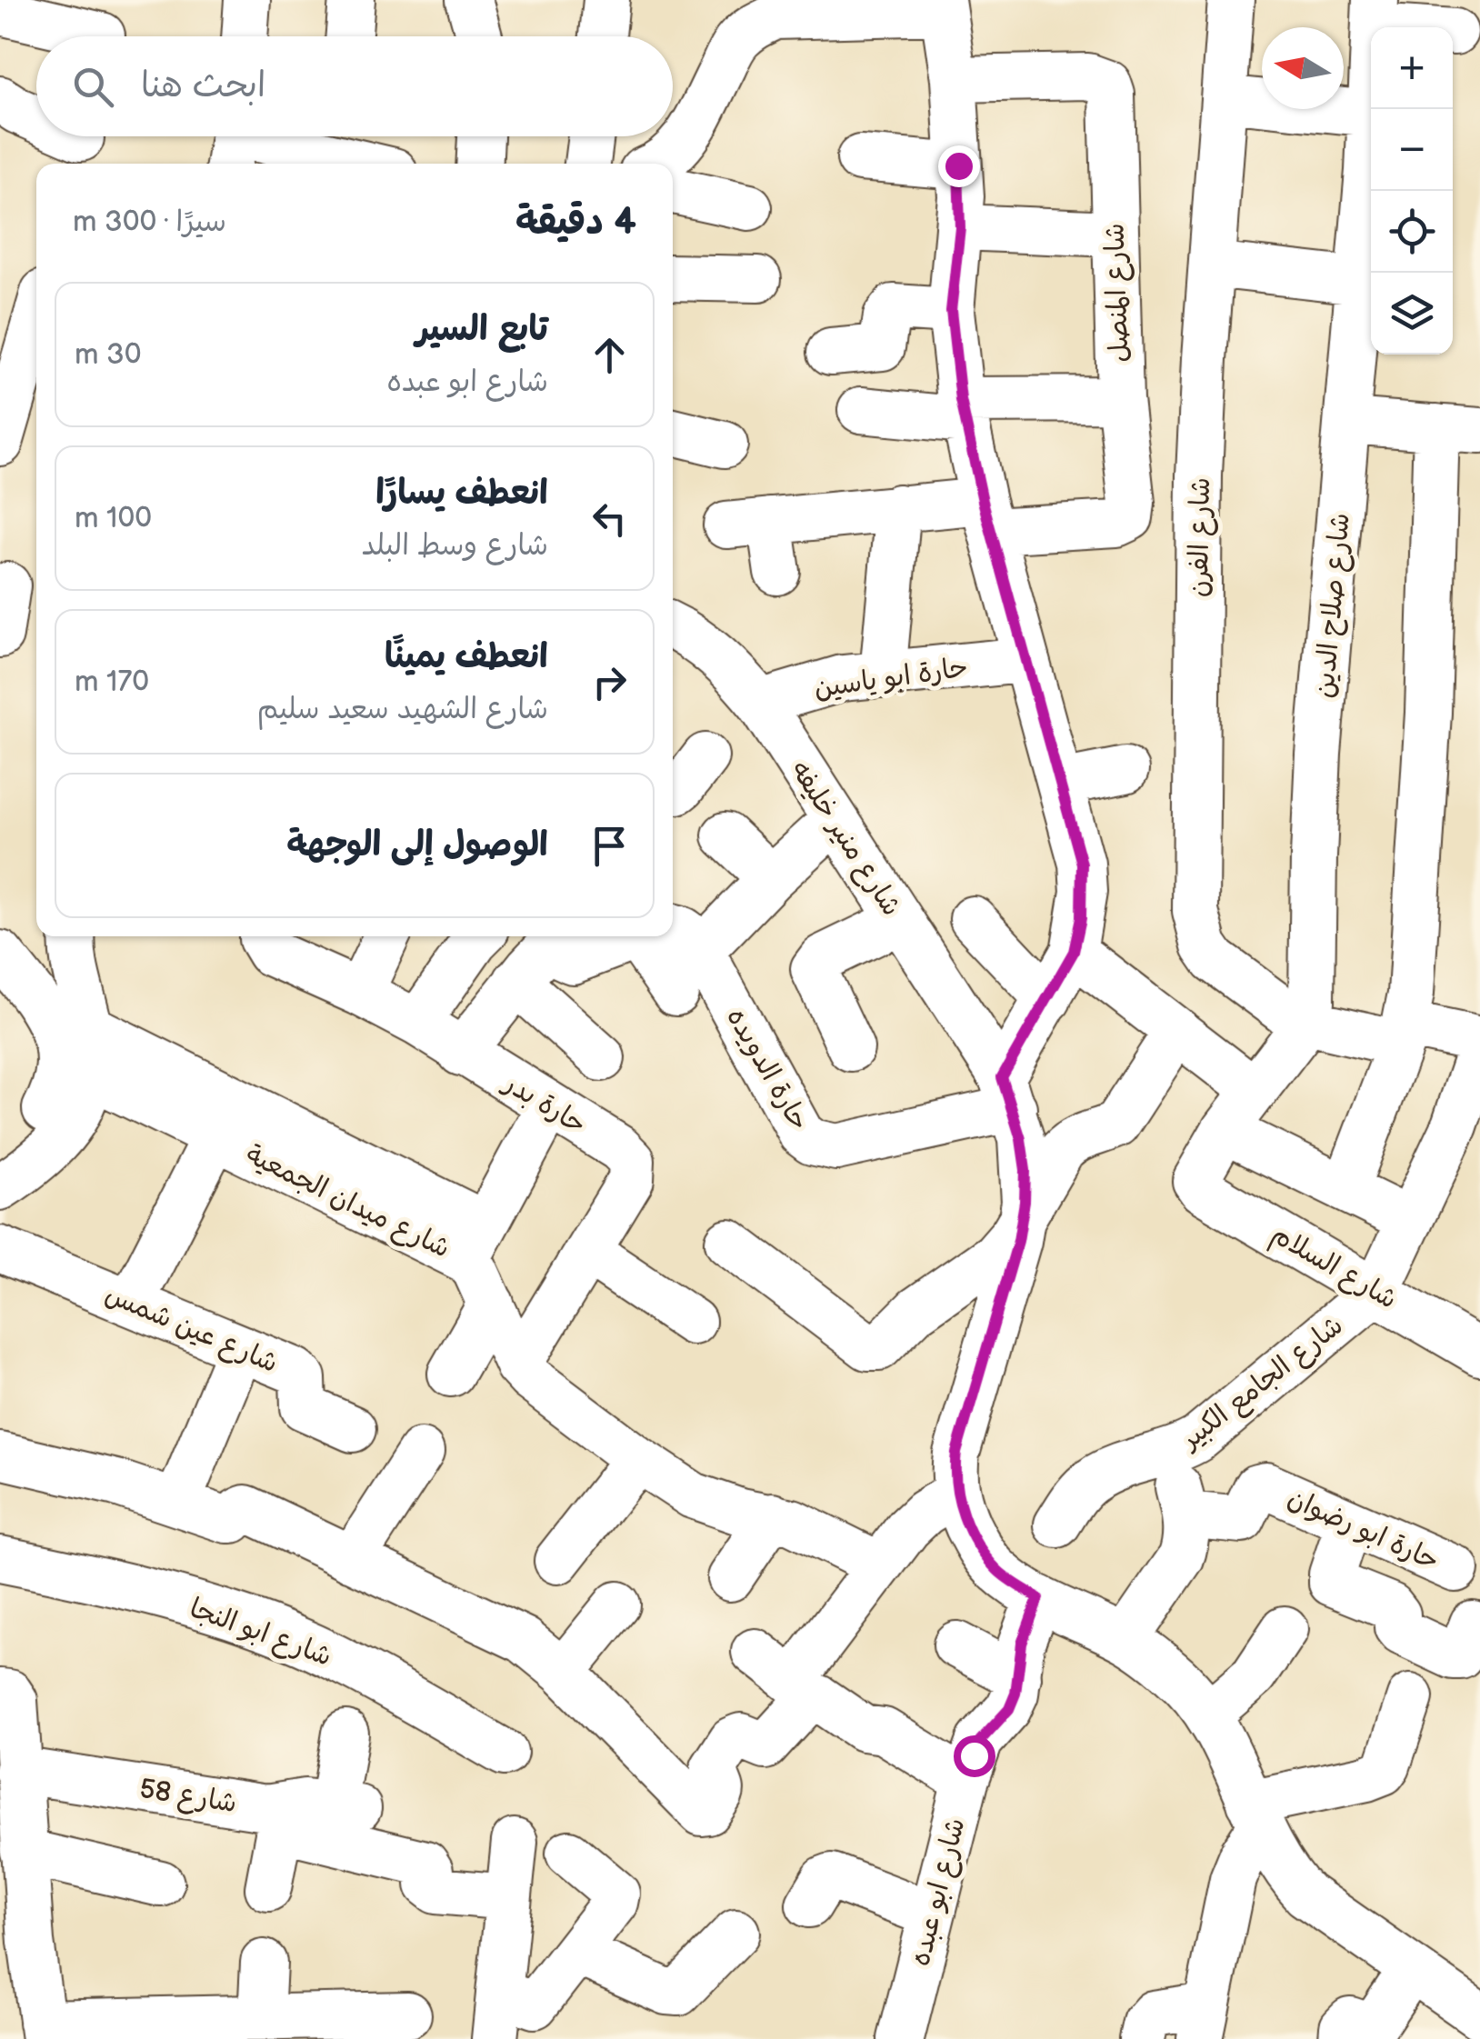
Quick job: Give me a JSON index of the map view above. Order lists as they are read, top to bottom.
{
  "streets": {
    "street": [
      "شارع المنصل",
      "شارع الفرن",
      "شارع صلاح الدين",
      "حارة ابو ياسين",
      "شارع منير خليفه",
      "حارة الدويده",
      "حارة بدر",
      "شارع ميدان الجمعية",
      "شارع السلام",
      "شارع عين شمس",
      "شارع الجامع الكبير",
      "حارة ابو رضوان",
      "شارع ابو النجا",
      "شارع 58",
      "شارع ابو عبده"
    ]
  },
  "crossings": [
    ["شارع الفرن", "شارع صلاح الدين"],
    ["حارة ابو ياسين", "شارع منير خليفه"],
    ["شارع منير خليفه", "حارة الدويده"],
    ["حارة بدر", "شارع ميدان الجمعية"],
    ["شارع السلام", "شارع الجامع الكبير"]
  ],
  "north": "left",
  "page": {
    "map_buttons": ["+", "−"],
    "search": "ابحث هنا",
    "heading": ["4 دقيقة", "سيرًا · 300 m"],
    "list": [
      ["تابع السير", "شارع ابو عبده", "30 m"],
      ["انعطف يسارًا", "شارع وسط البلد", "100 m"],
      ["انعطف يمينًا", "شارع الشهيد سعيد سليم", "170 m"],
      "الوصول إلى الوجهة"
    ]
  }
}
